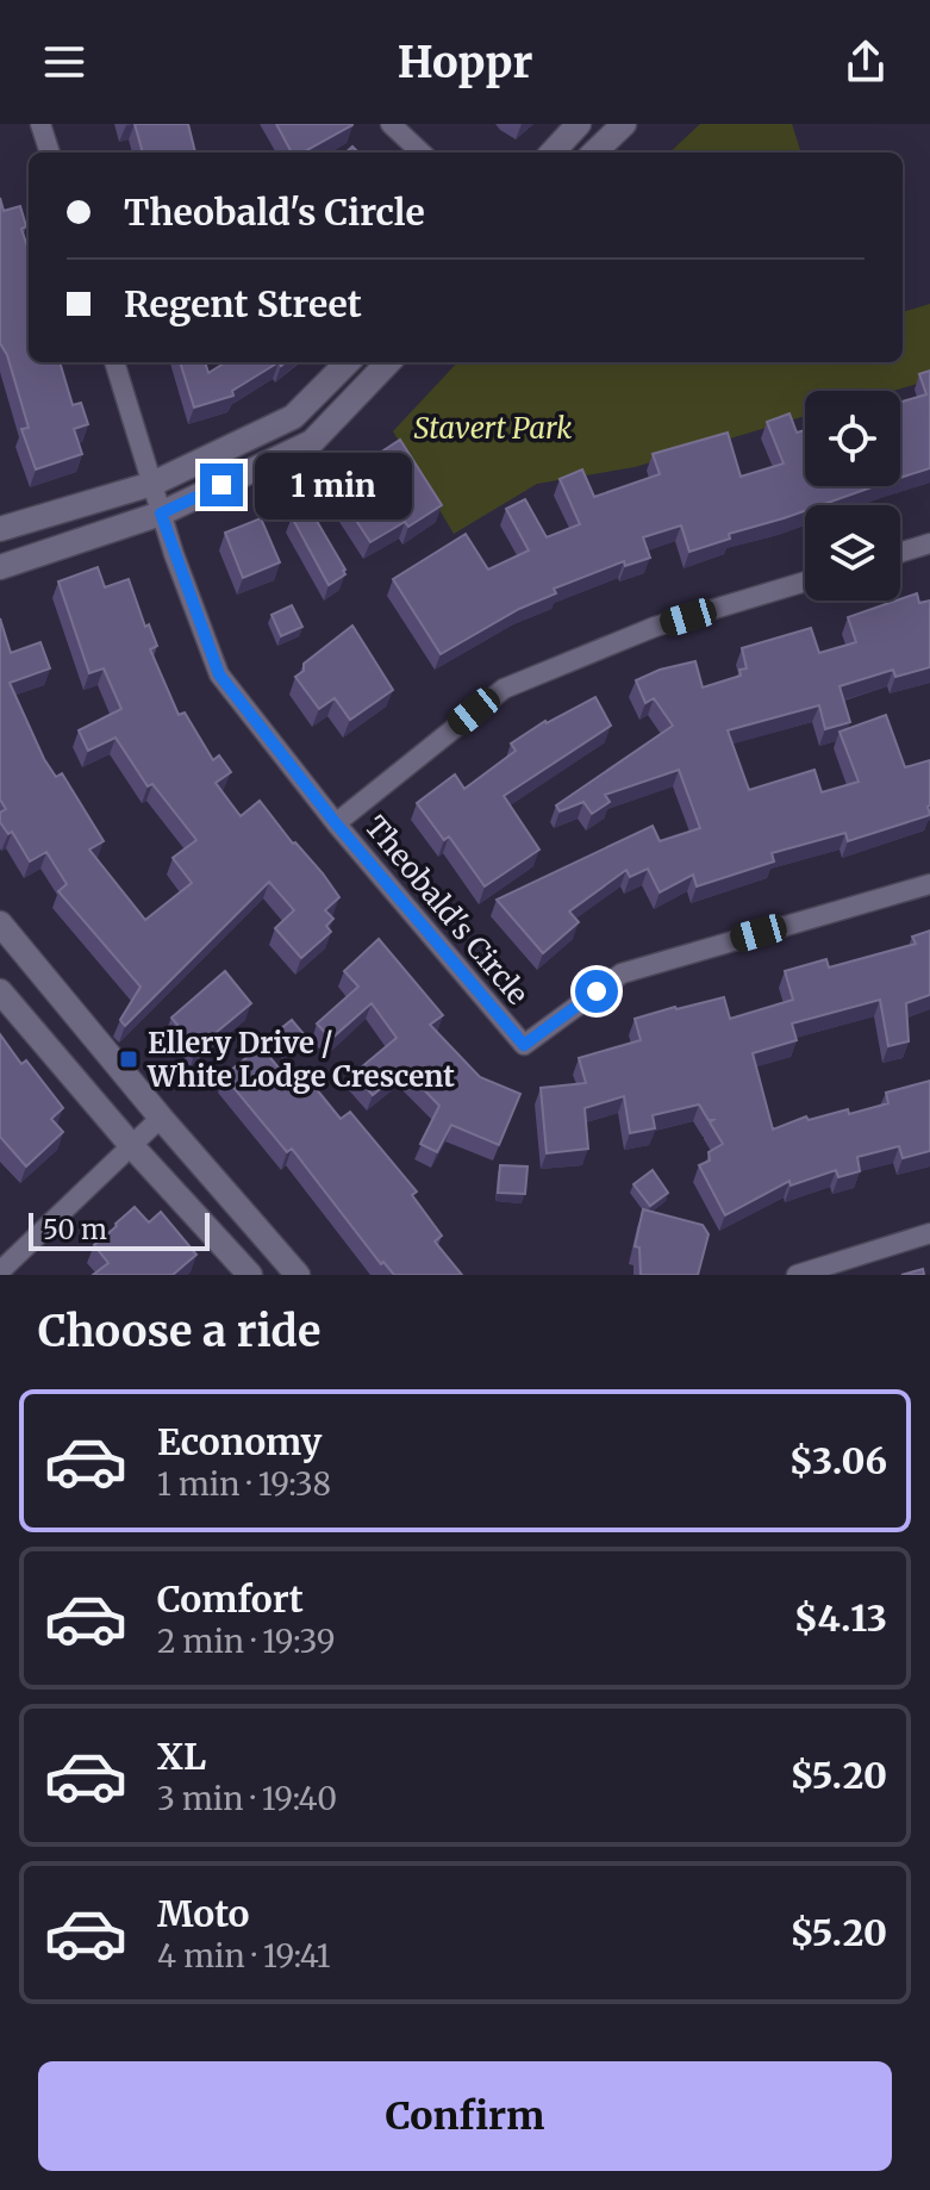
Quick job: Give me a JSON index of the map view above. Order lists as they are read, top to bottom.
{
  "streets": {
    "street": ["Theobald's Circle"]
  },
  "parks": ["Stavert Park"],
  "places": {
    "transit": ["Ellery Drive / White Lodge Crescent"]
  },
  "scale_bar": "50 m",
  "page": {
    "header": "Hoppr",
    "banner": ["Theobald's Circle", "Regent Street"],
    "bubble": "1 min",
    "scale": "50 m",
    "heading": "Choose a ride",
    "list": [
      {
        "name": "Economy",
        "note": "1 min · 19:38",
        "value": "$3.06"
      },
      {
        "name": "Comfort",
        "note": "2 min · 19:39",
        "value": "$4.13"
      },
      {
        "name": "XL",
        "note": "3 min · 19:40",
        "value": "$5.20"
      },
      {
        "name": "Moto",
        "note": "4 min · 19:41",
        "value": "$5.20"
      }
    ],
    "buttons": "Confirm"
  }
}
